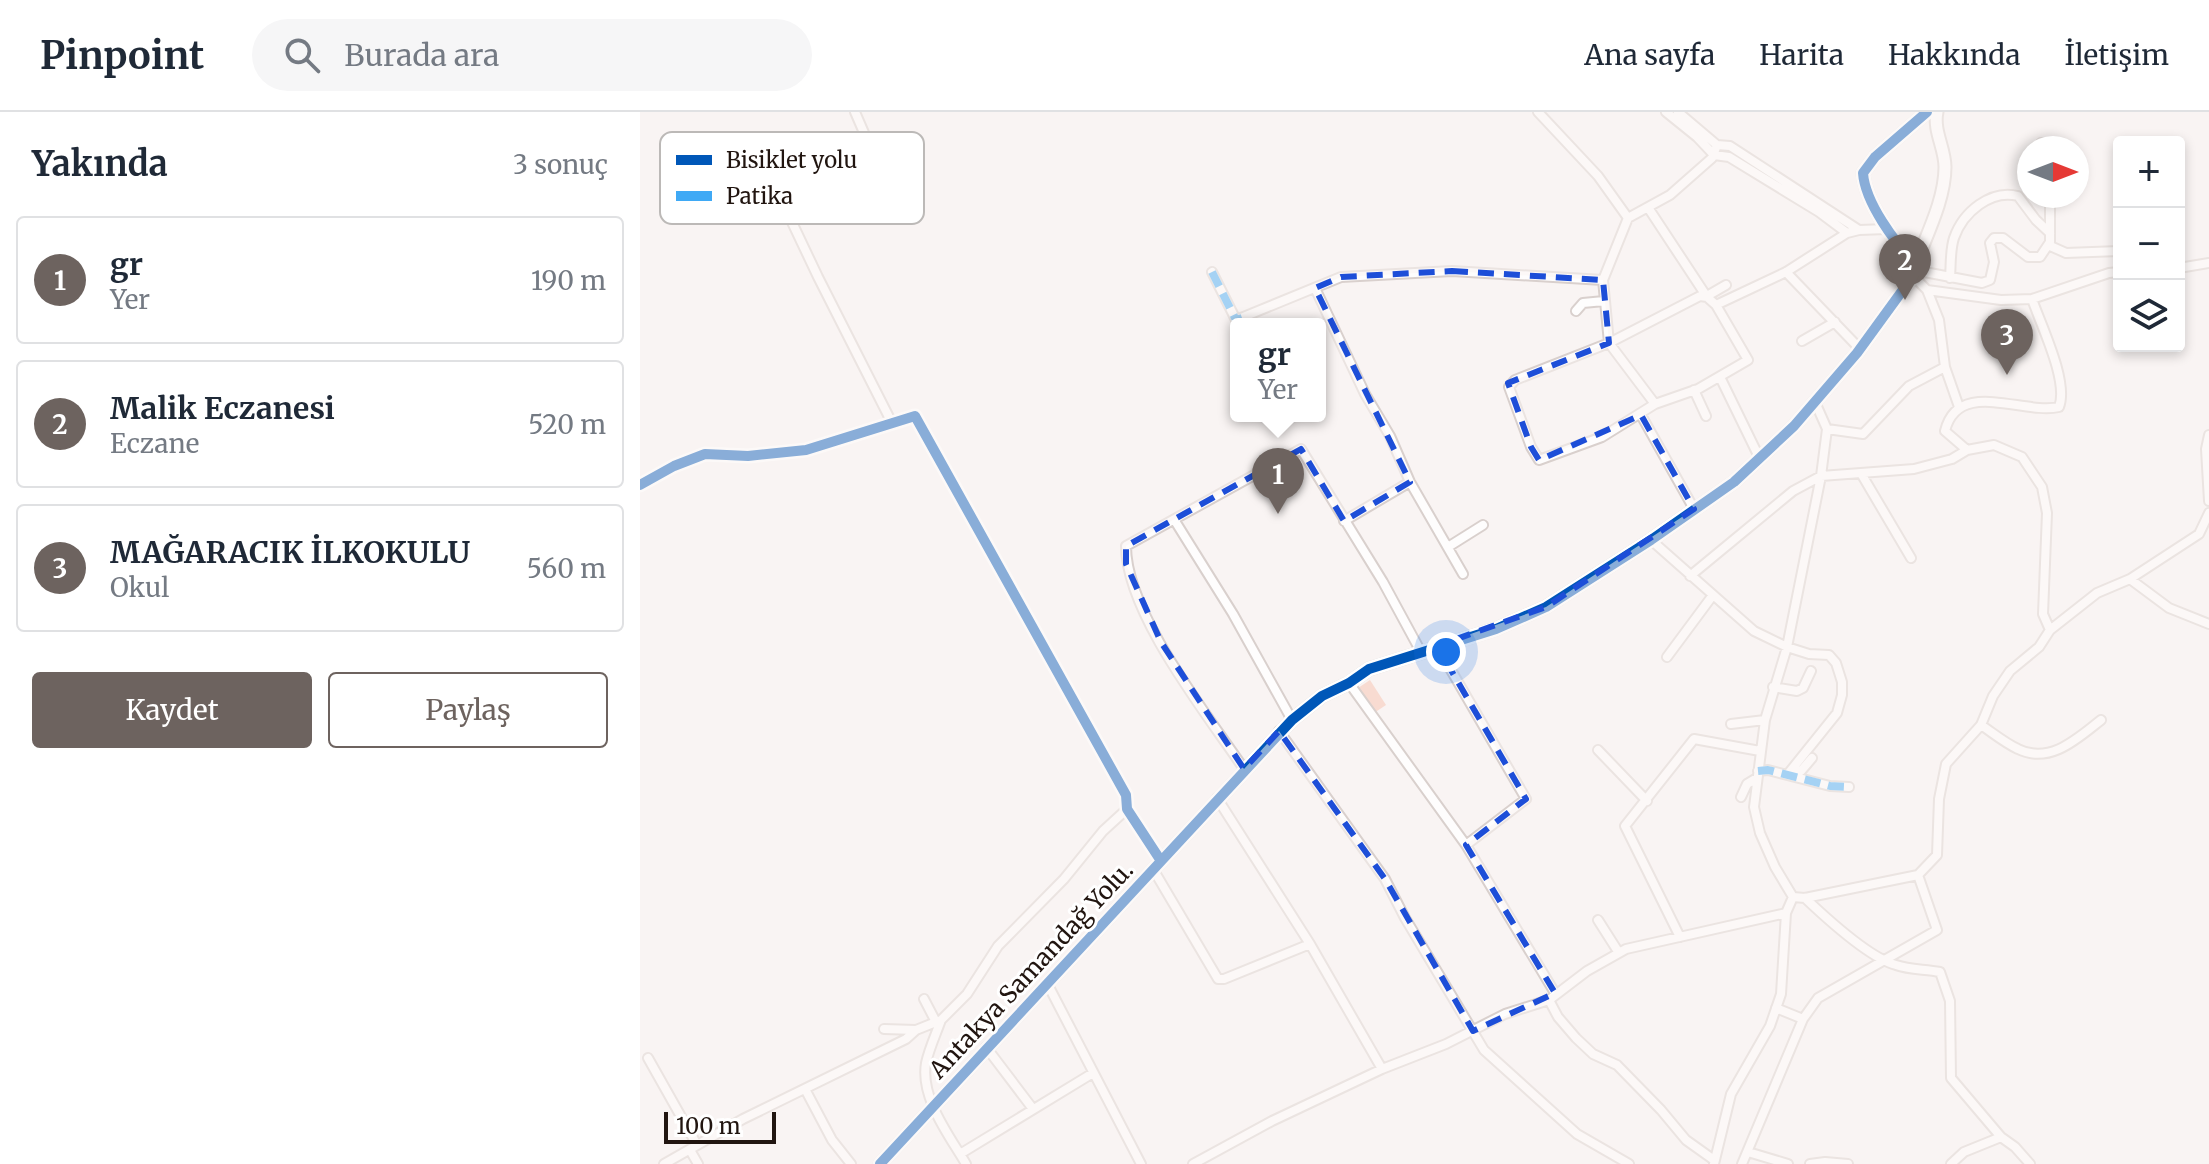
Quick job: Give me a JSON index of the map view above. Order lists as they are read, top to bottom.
{
  "streets": {
    "street": ["Antakya Samandağ Yolu."]
  },
  "legend": ["Bisiklet yolu", "Patika"],
  "scale_bar": "100 m",
  "north": "right",
  "page": {
    "header": "Pinpoint",
    "search": "Burada ara",
    "nav": [
      "Ana sayfa",
      "Harita",
      "Hakkında",
      "İletişim"
    ],
    "heading": ["Yakında", "3 sonuç"],
    "map_buttons": ["+", "−"],
    "list": [
      {
        "mark": "1",
        "name": "gr",
        "note": "Yer",
        "value": "190 m"
      },
      {
        "mark": "2",
        "name": "Malik Eczanesi",
        "note": "Eczane",
        "value": "520 m"
      },
      {
        "mark": "3",
        "name": "MAĞARACIK İLKOKULU",
        "note": "Okul",
        "value": "560 m"
      }
    ],
    "pins": ["2", "3", "1"],
    "popup": ["gr", "Yer"],
    "buttons": ["Kaydet", "Paylaş"],
    "scale": "100 m"
  }
}
